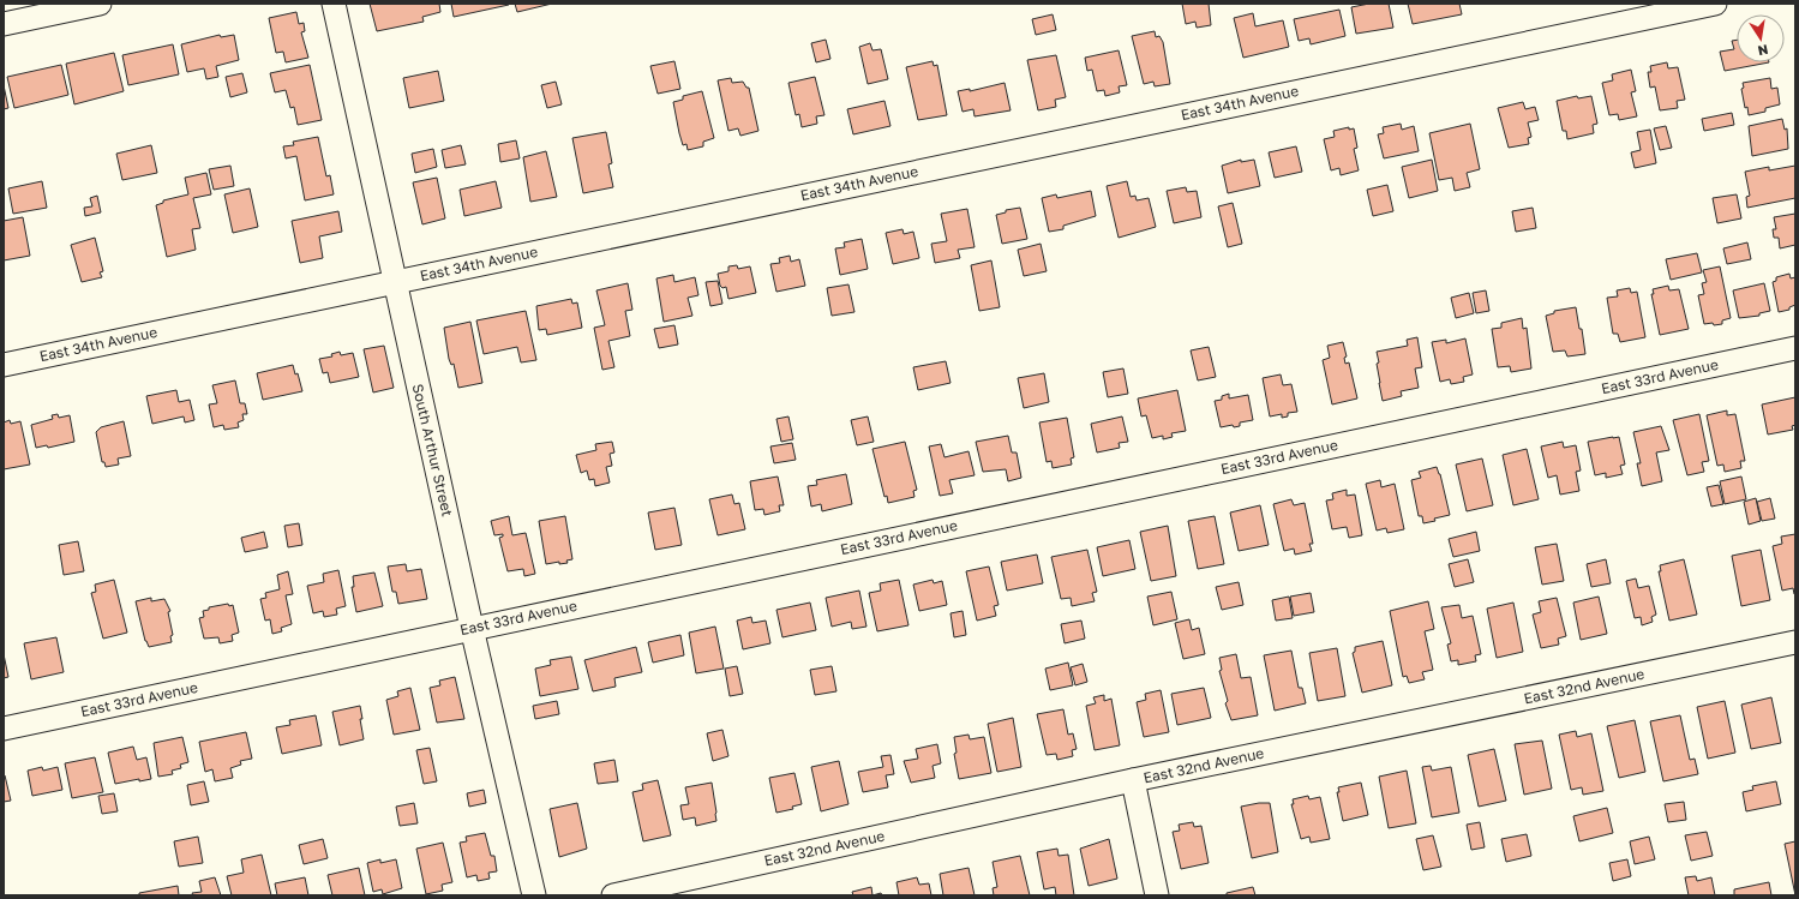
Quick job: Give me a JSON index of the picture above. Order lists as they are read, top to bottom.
{
  "streets": {
    "street": [
      "East 34th Avenue",
      "East 33rd Avenue",
      "South Arthur Street",
      "East 32nd Avenue"
    ]
  },
  "crossings": [
    ["East 34th Avenue", "South Arthur Street"],
    ["East 33rd Avenue", "South Arthur Street"]
  ],
  "north": "bottom"
}
